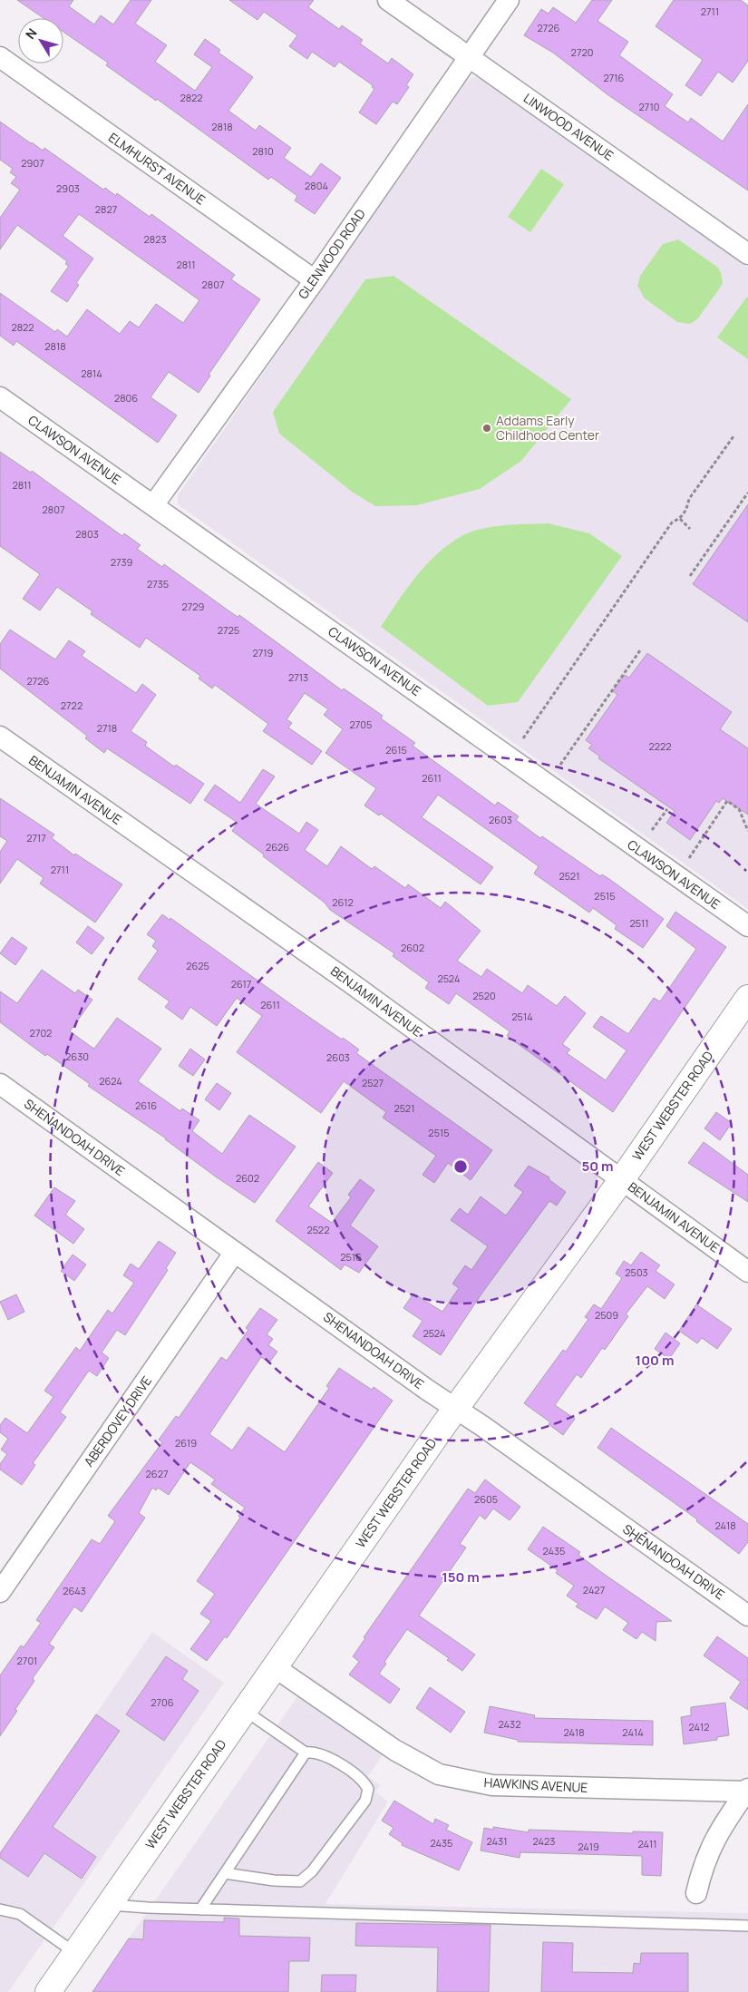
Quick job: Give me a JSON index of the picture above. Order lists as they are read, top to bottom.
{
  "streets": {
    "street": [
      "LINWOOD AVENUE",
      "ELMHURST AVENUE",
      "GLENWOOD ROAD",
      "CLAWSON AVENUE",
      "BENJAMIN AVENUE",
      "WEST WEBSTER ROAD",
      "SHENANDOAH DRIVE",
      "ABERDOVEY DRIVE",
      "HAWKINS AVENUE"
    ]
  },
  "crossings": [
    ["LINWOOD AVENUE", "GLENWOOD ROAD"],
    ["ELMHURST AVENUE", "GLENWOOD ROAD"],
    ["GLENWOOD ROAD", "CLAWSON AVENUE"],
    ["BENJAMIN AVENUE", "WEST WEBSTER ROAD"],
    ["WEST WEBSTER ROAD", "SHENANDOAH DRIVE"],
    ["WEST WEBSTER ROAD", "HAWKINS AVENUE"],
    ["SHENANDOAH DRIVE", "ABERDOVEY DRIVE"]
  ],
  "places": ["Addams Early Childhood Center"],
  "house_numbers": [
    "2711",
    "2726",
    "2720",
    "2716",
    "2822",
    "2710",
    "2818",
    "2810",
    "2907",
    "2804",
    "2903",
    "2827",
    "2823",
    "2811",
    "2807",
    "2822",
    "2818",
    "2814",
    "2806",
    "2811",
    "2807",
    "2803",
    "2739",
    "2735",
    "2729",
    "2725",
    "2719",
    "2713",
    "2726",
    "2722",
    "2705",
    "2718",
    "2222",
    "2615",
    "2611",
    "2603",
    "2717",
    "2626",
    "2711",
    "2521",
    "2515",
    "2612",
    "2511",
    "2602",
    "2625",
    "2524",
    "2617",
    "2520",
    "2611",
    "2514",
    "2702",
    "2630",
    "2603",
    "2624",
    "2527",
    "2616",
    "2521",
    "2515",
    "2602",
    "2522",
    "2516",
    "2503",
    "2509",
    "2524",
    "2619",
    "2627",
    "2605",
    "2418",
    "2435",
    "2427",
    "2643",
    "2701",
    "2706",
    "2432",
    "2412",
    "2418",
    "2414",
    "2431",
    "2423",
    "2435",
    "2411",
    "2419"
  ],
  "north": "top left",
  "rings": ["50 m", "100 m", "150 m"]
}
